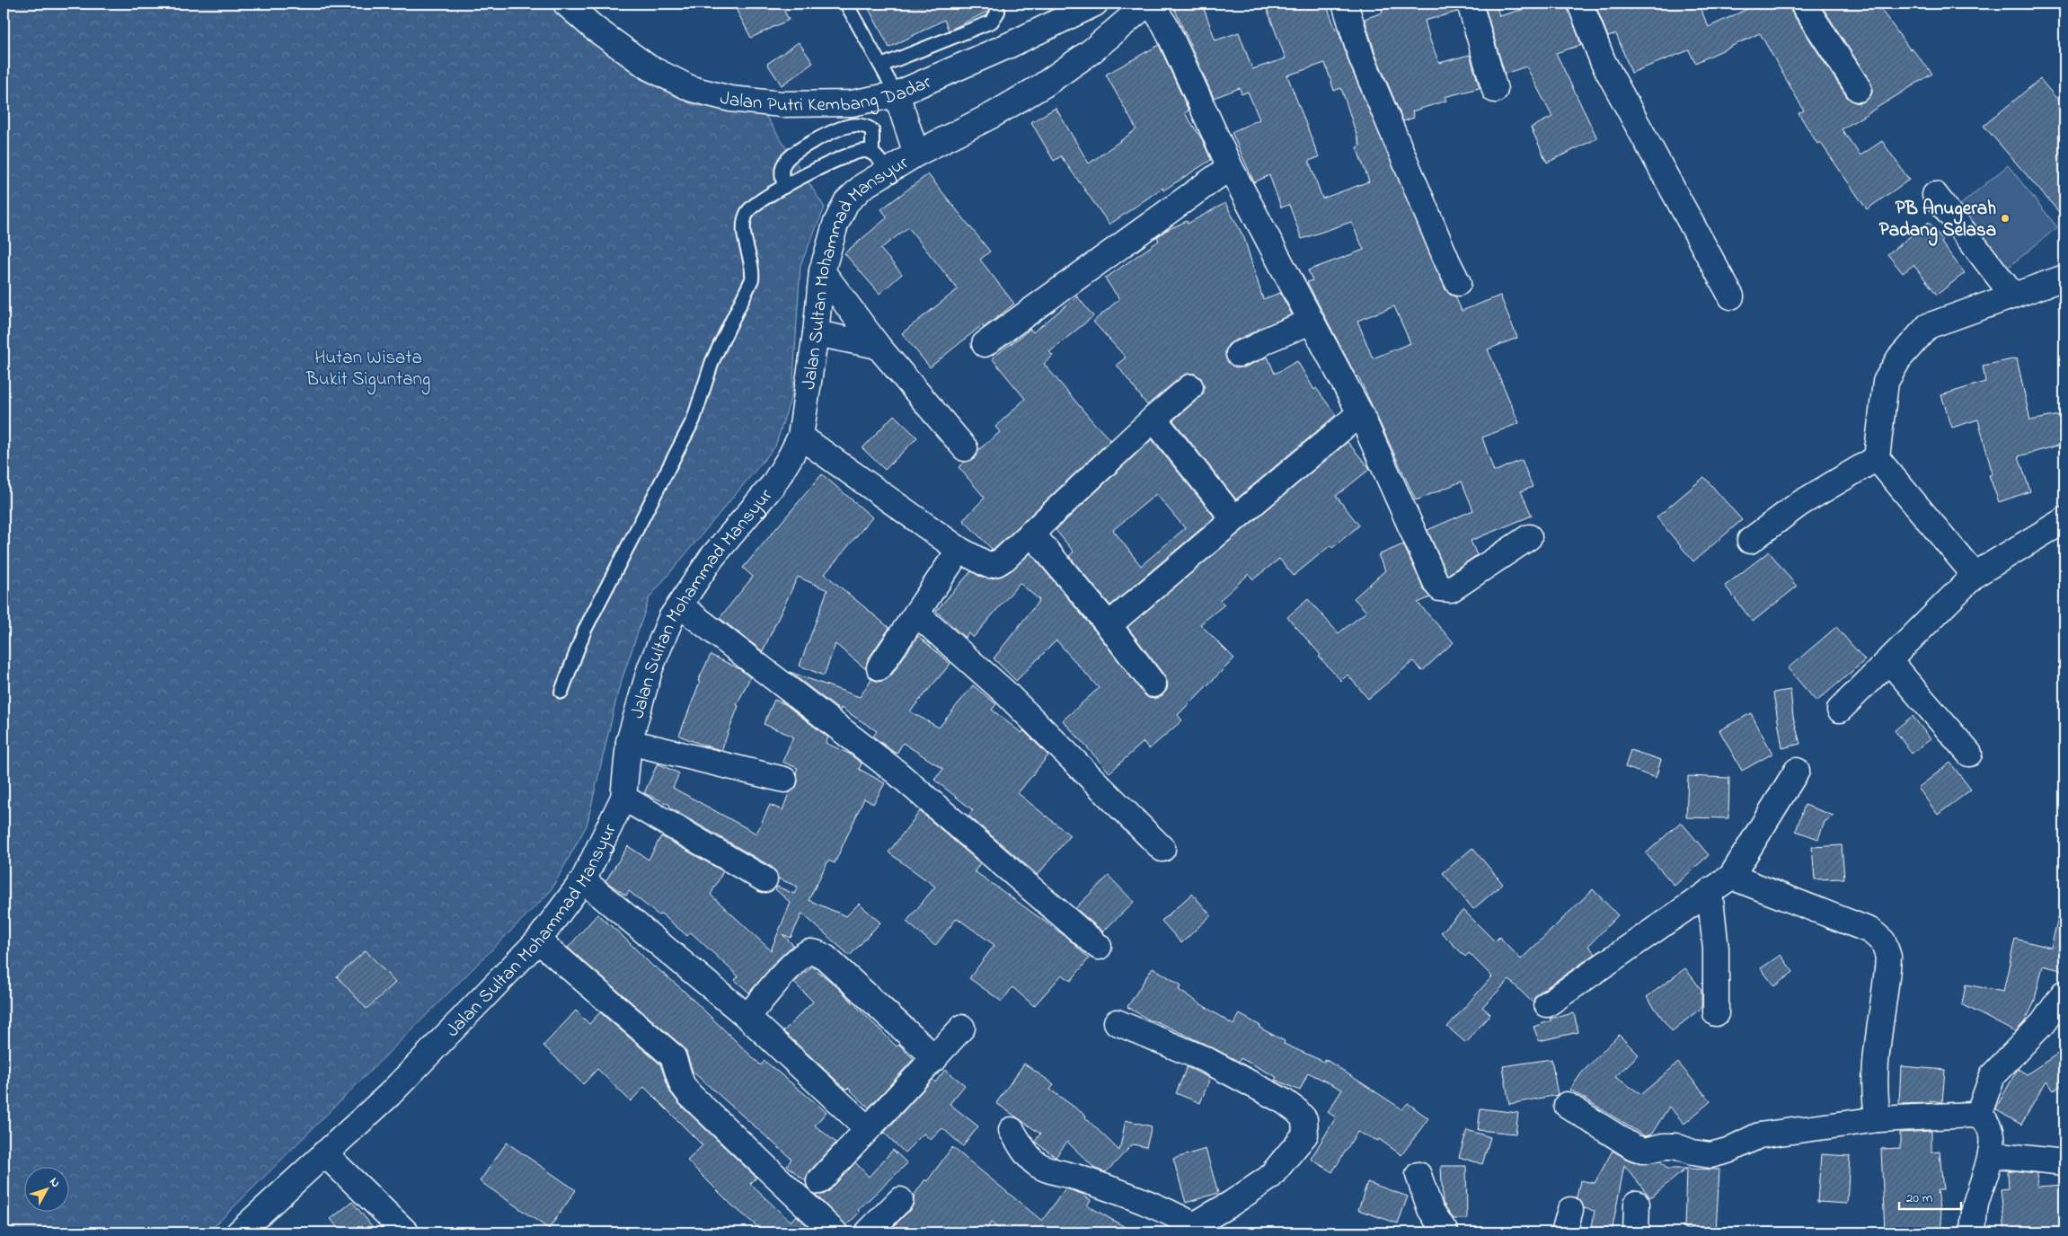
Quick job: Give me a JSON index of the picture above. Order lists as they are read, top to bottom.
{
  "streets": {
    "street": ["Jalan Putri Kembang Dadar", "Jalan Sultan Mohammad Mansyur"]
  },
  "parks": ["Hutan Wisata Bukit Siguntang"],
  "places": ["PB Anugerah Padang Selasa"],
  "scale_bar": "20 m",
  "north": "top right"
}
